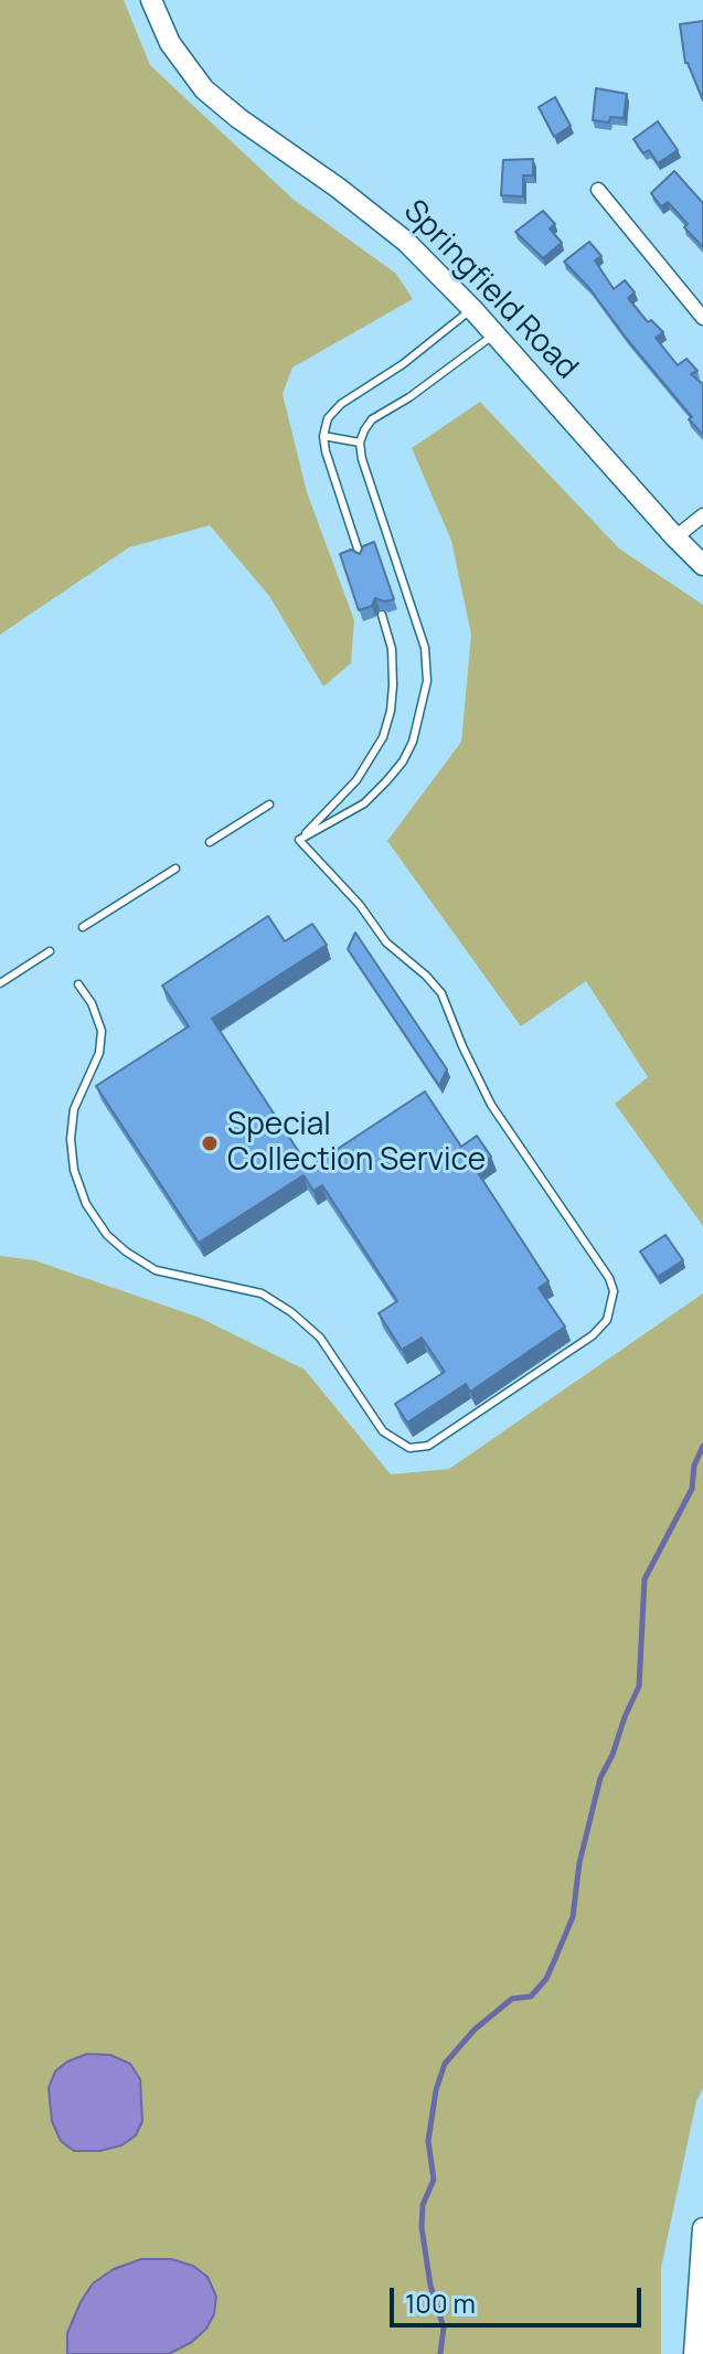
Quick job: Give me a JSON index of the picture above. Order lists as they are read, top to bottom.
{
  "streets": {
    "street": ["Springfield Road"]
  },
  "places": ["Special Collection Service"],
  "scale_bar": "100 m"
}
